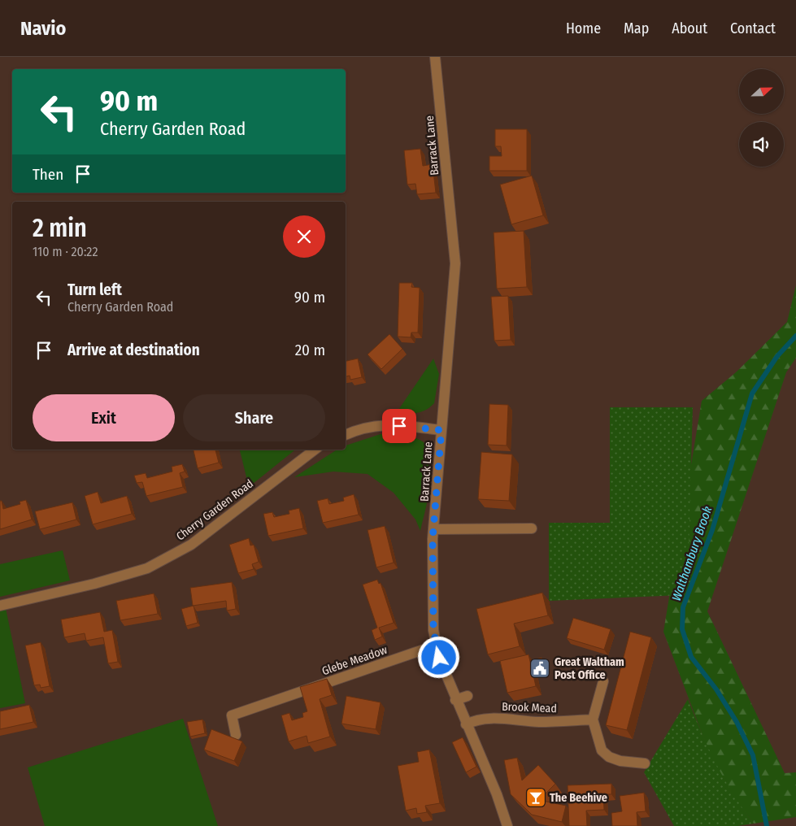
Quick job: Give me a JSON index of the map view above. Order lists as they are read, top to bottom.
{
  "streets": {
    "street": [
      "Barrack Lane",
      "Cherry Garden Road",
      "Glebe Meadow",
      "Brook Mead"
    ]
  },
  "crossings": [
    ["Barrack Lane", "Glebe Meadow"],
    ["Barrack Lane", "Brook Mead"]
  ],
  "water": ["Walthambury Brook"],
  "places": {
    "public building": ["Great Waltham Post Office"],
    "bar": ["The Beehive"]
  },
  "north": "right",
  "page": {
    "header": "Navio",
    "nav": [
      "Home",
      "Map",
      "About",
      "Contact"
    ],
    "turn": ["90 m", "Cherry Garden Road"],
    "then": "Then",
    "heading": ["2 min", "110 m · 20:22"],
    "list": [
      {
        "name": "Turn left",
        "note": "Cherry Garden Road",
        "value": "90 m"
      },
      {
        "name": "Arrive at destination",
        "value": "20 m"
      }
    ],
    "buttons": ["Exit", "Share"]
  }
}
